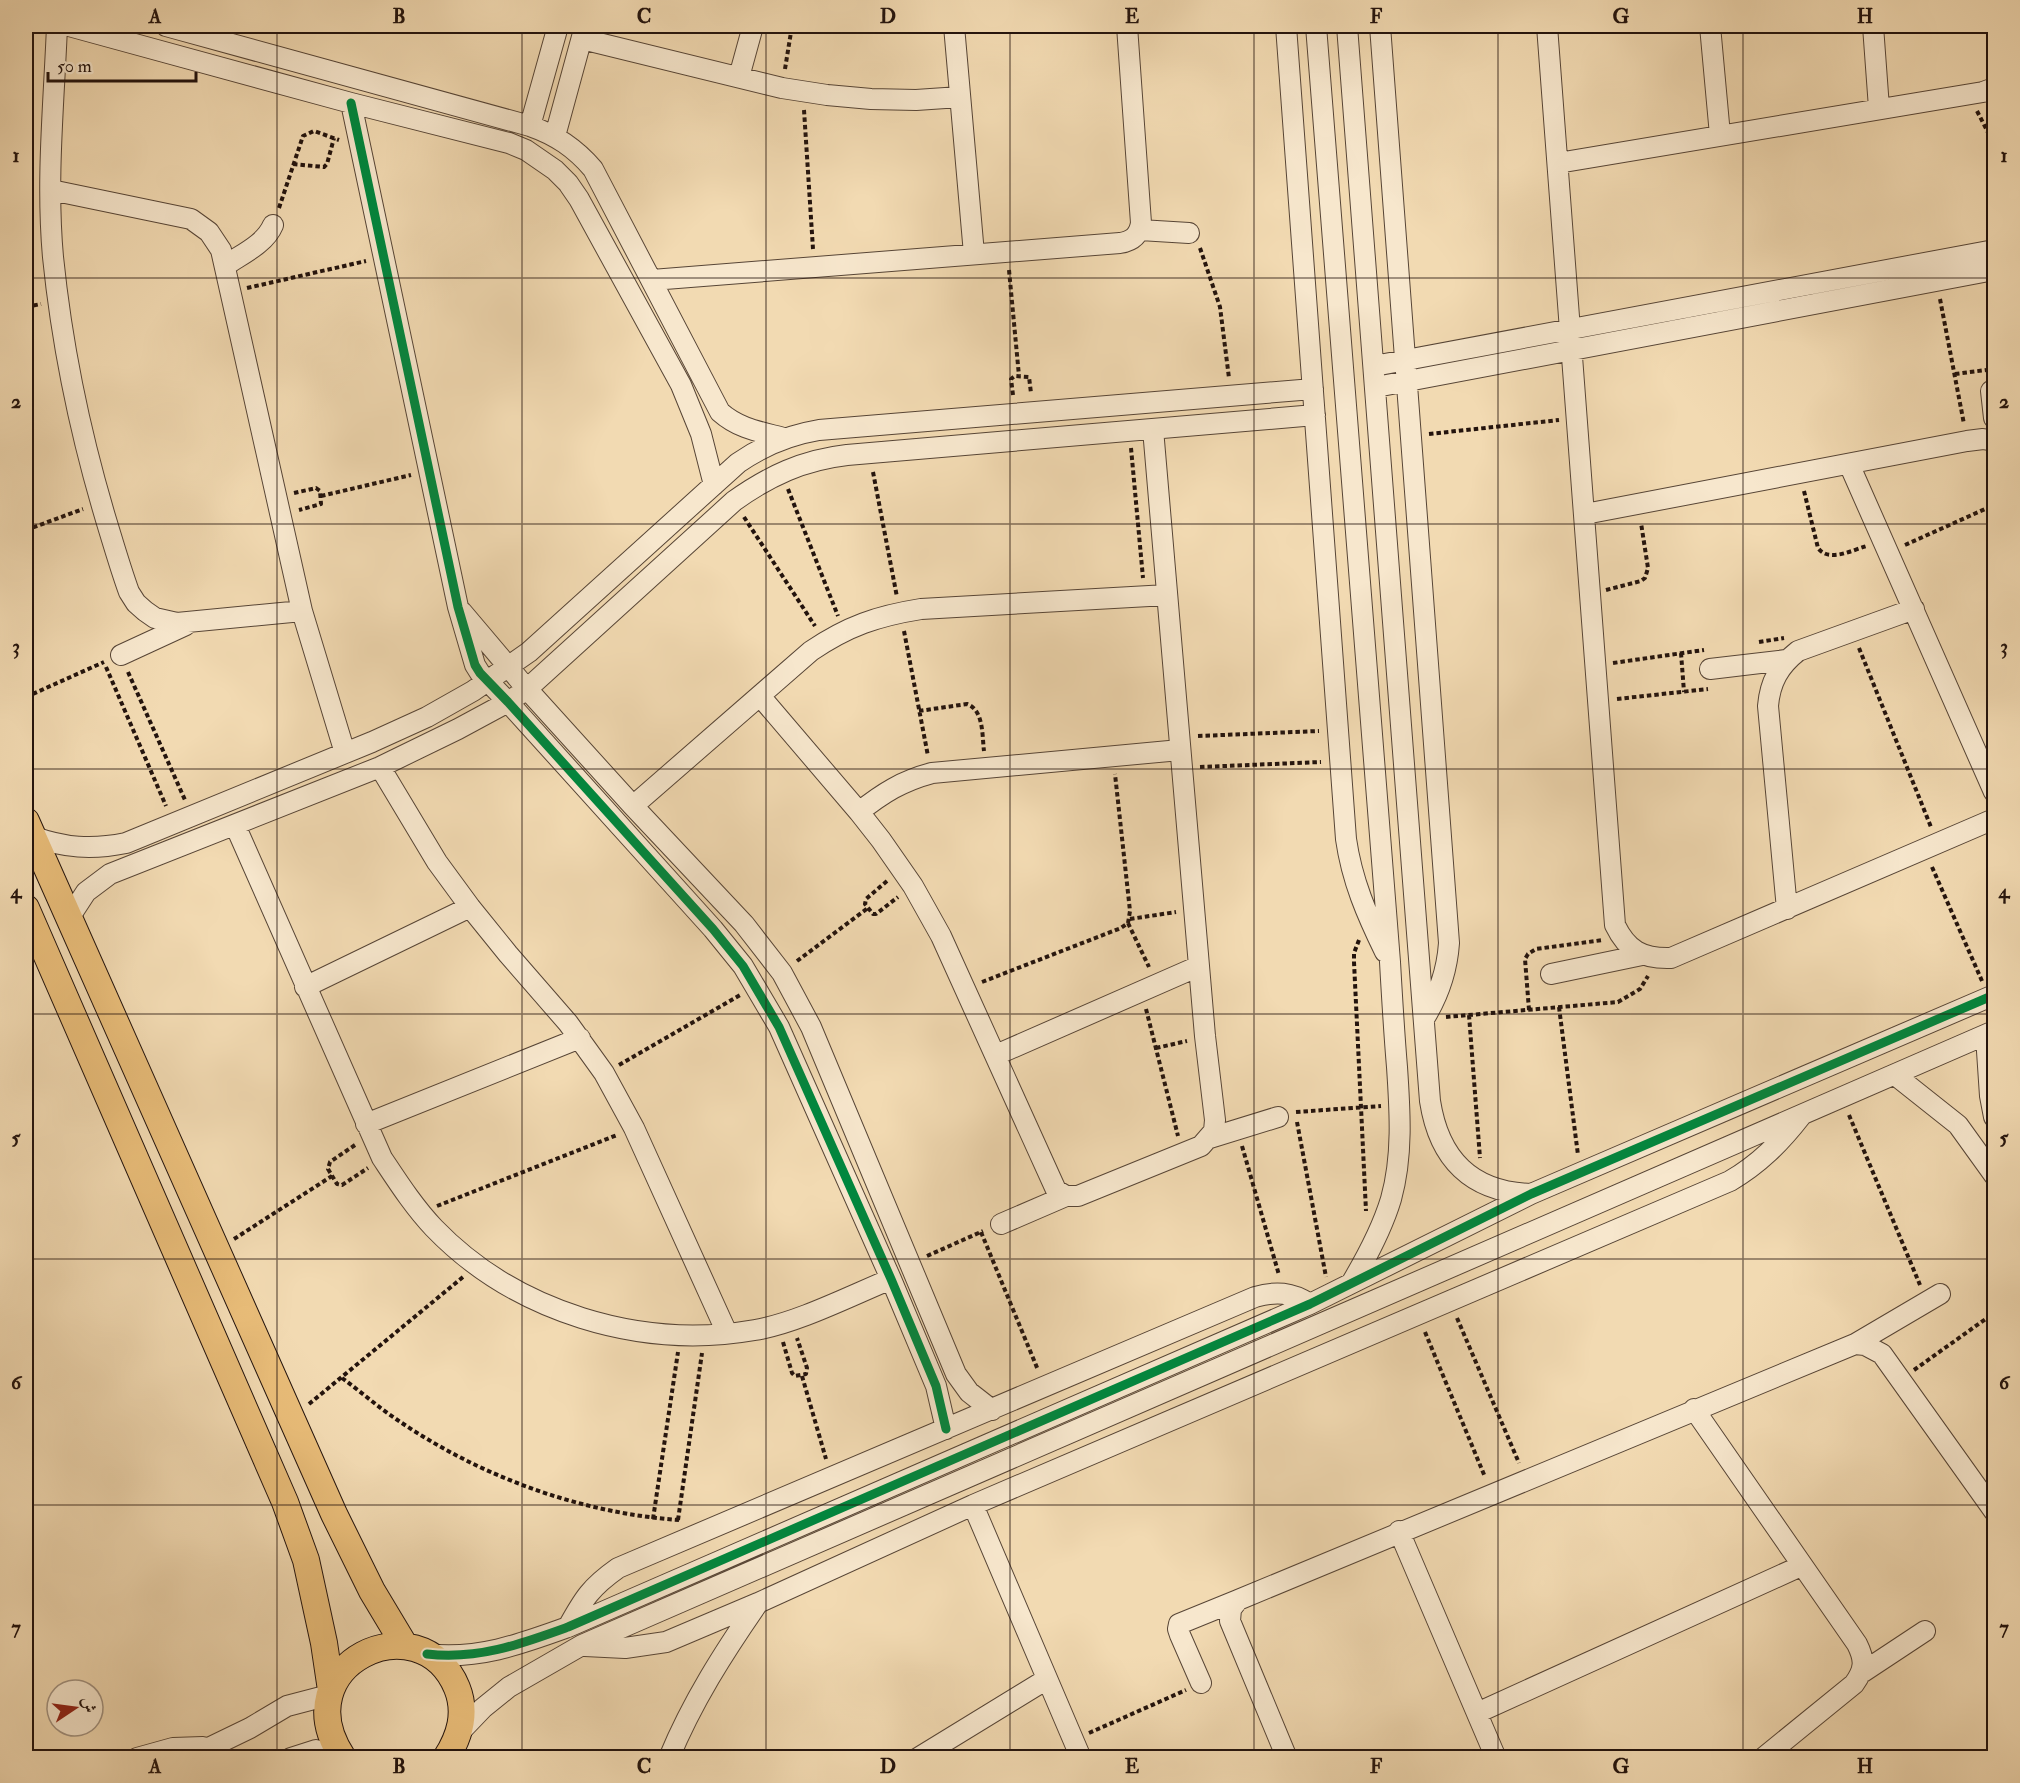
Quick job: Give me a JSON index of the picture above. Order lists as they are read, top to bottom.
{
  "scale_bar": "50 m",
  "north": "right",
  "grid": {
    "columns": [
      "A",
      "B",
      "C",
      "D",
      "E",
      "F",
      "G",
      "H"
    ],
    "rows": [
      "1",
      "2",
      "3",
      "4",
      "5",
      "6",
      "7"
    ]
  }
}
